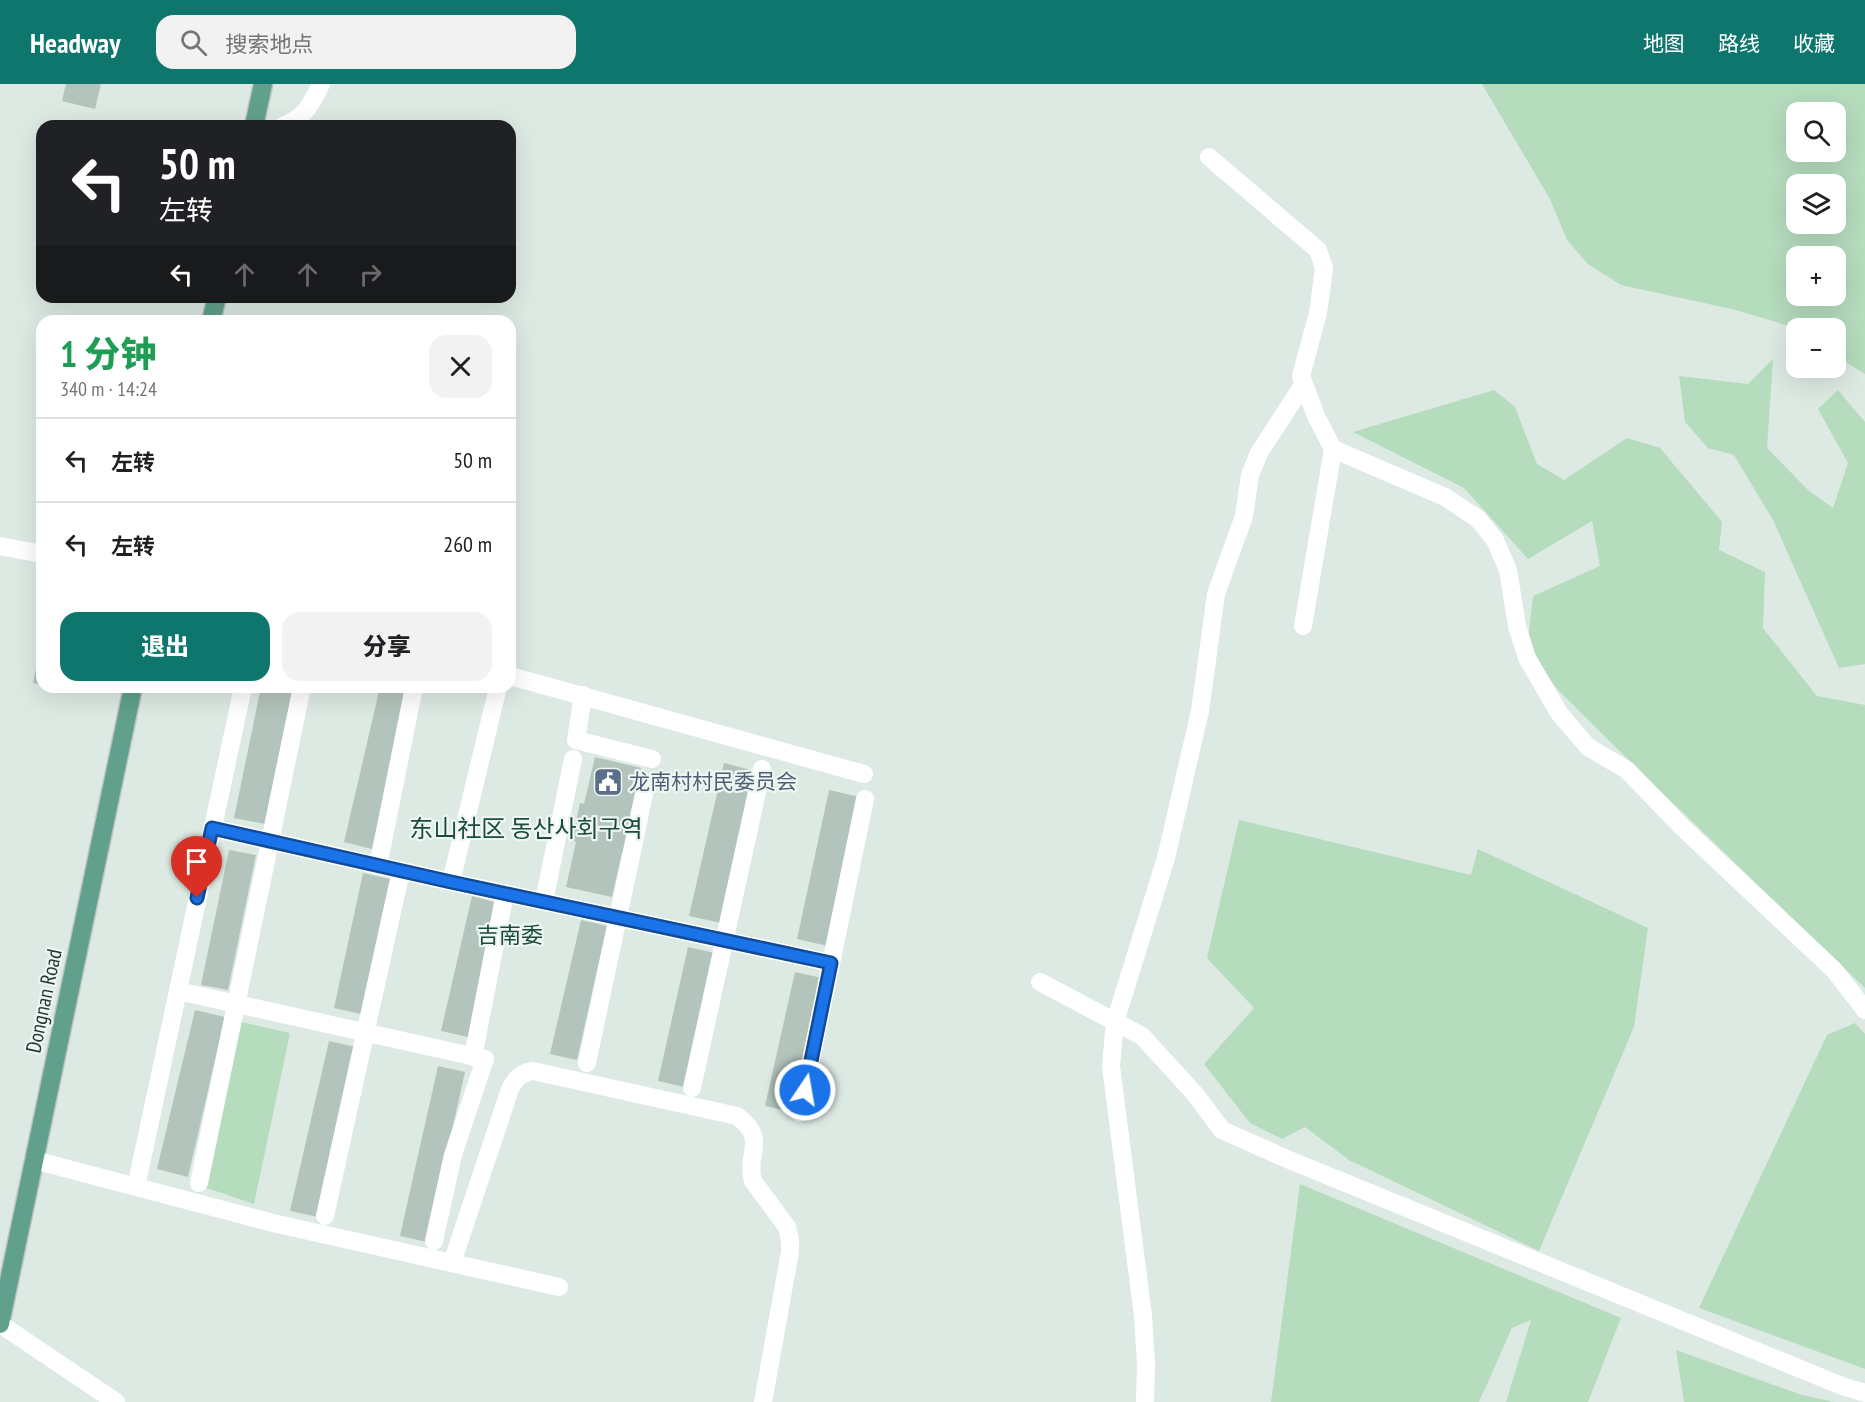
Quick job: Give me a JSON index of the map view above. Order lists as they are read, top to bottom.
{
  "streets": {
    "main road": ["Dongnan Road"]
  },
  "districts": ["东山社区 동산사회구역", "吉南委"],
  "places": {
    "public building": ["龙南村村民委员会"]
  },
  "page": {
    "header": "Headway",
    "search": "搜索地点",
    "nav": ["地图", "路线", "收藏"],
    "map_buttons": ["+", "−"],
    "turn": ["50 m", "左转"],
    "heading": ["1 分钟", "340 m · 14:24"],
    "list": [
      {
        "name": "左转",
        "value": "50 m"
      },
      {
        "name": "左转",
        "value": "260 m"
      }
    ],
    "buttons": ["退出", "分享"]
  }
}
